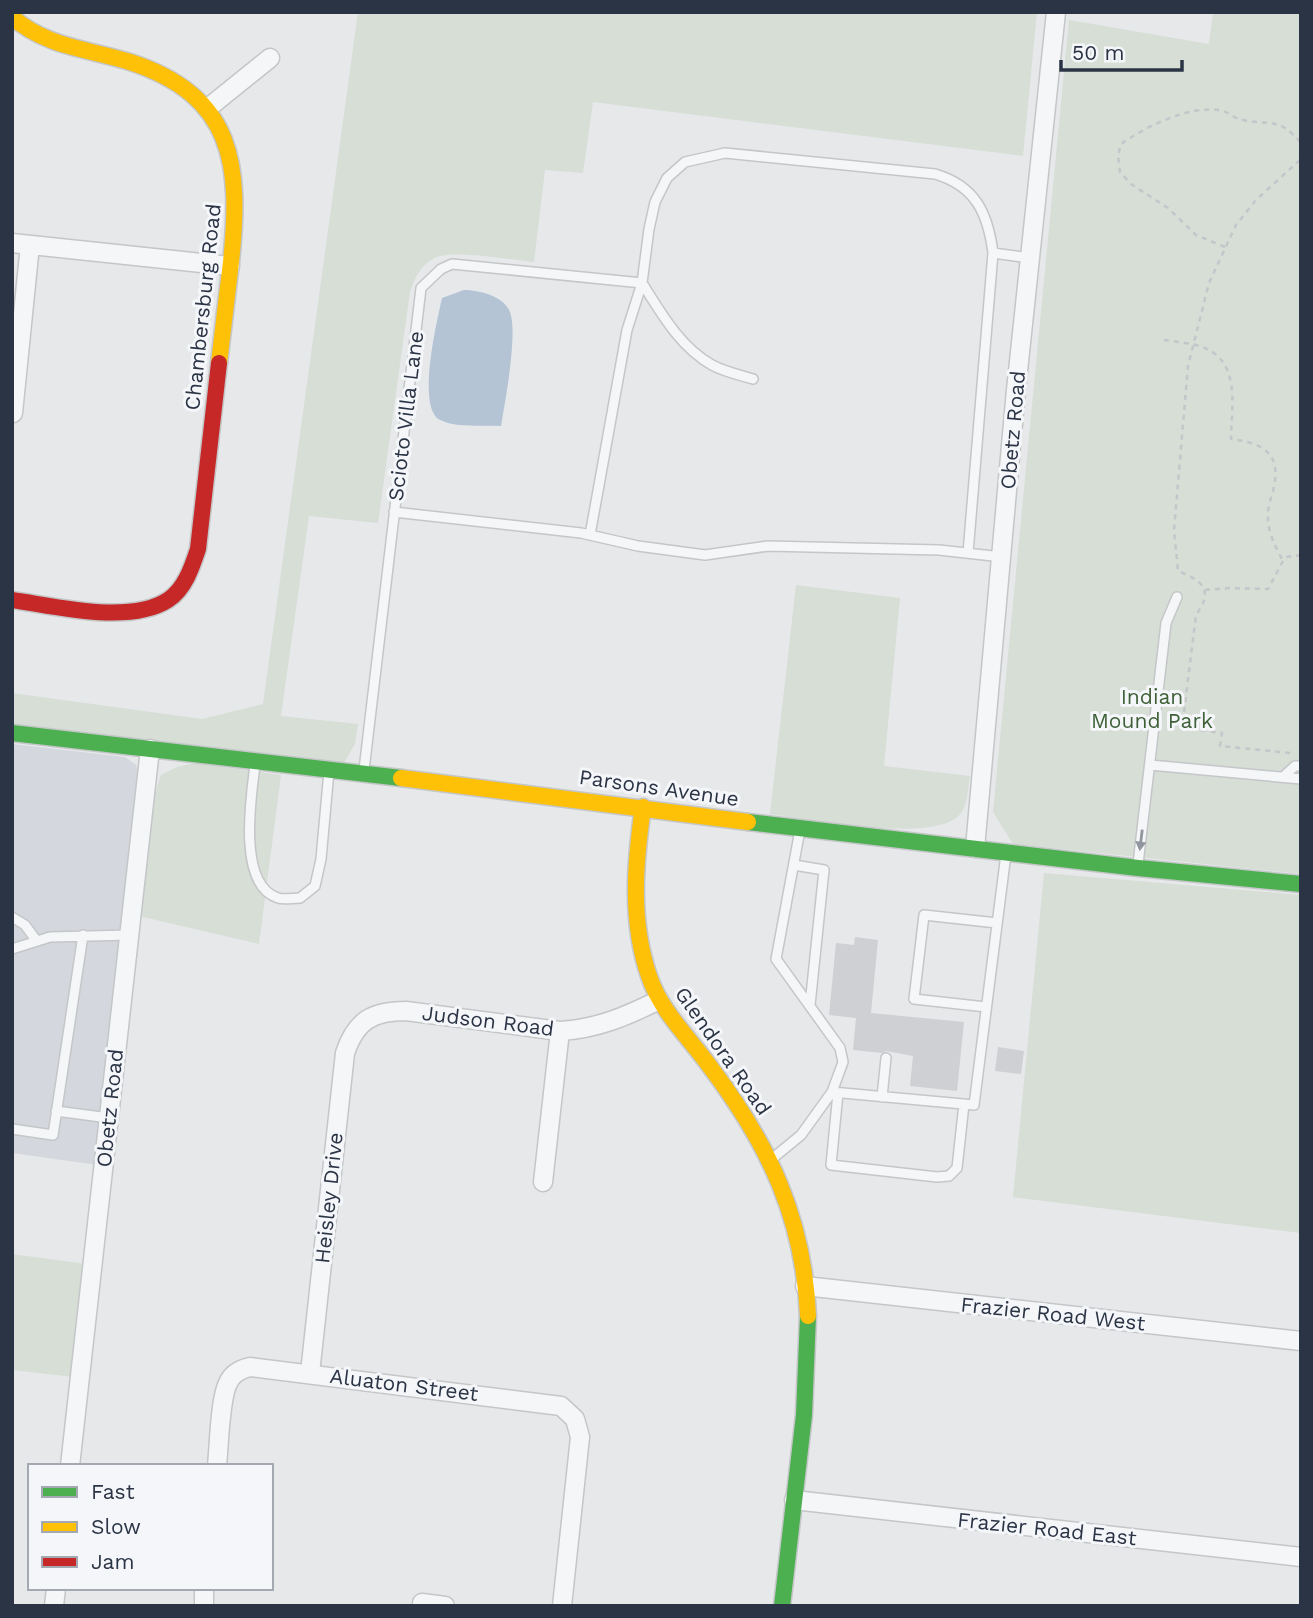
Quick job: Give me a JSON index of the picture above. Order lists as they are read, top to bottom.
{
  "streets": {
    "street": [
      "Chambersburg Road",
      "Obetz Road",
      "Parsons Avenue",
      "Judson Road",
      "Glendora Road",
      "Heisley Drive",
      "Frazier Road West",
      "Aluaton Street",
      "Frazier Road East"
    ],
    "lane": ["Scioto Villa Lane"]
  },
  "crossings": [
    ["Scioto Villa Lane", "Parsons Avenue"],
    ["Obetz Road", "Parsons Avenue"],
    ["Parsons Avenue", "Glendora Road"],
    ["Judson Road", "Glendora Road"],
    ["Judson Road", "Heisley Drive"],
    ["Glendora Road", "Frazier Road West"],
    ["Glendora Road", "Frazier Road East"],
    ["Heisley Drive", "Aluaton Street"]
  ],
  "parks": ["Indian Mound Park"],
  "legend": ["Fast", "Slow", "Jam"],
  "scale_bar": "50 m"
}
